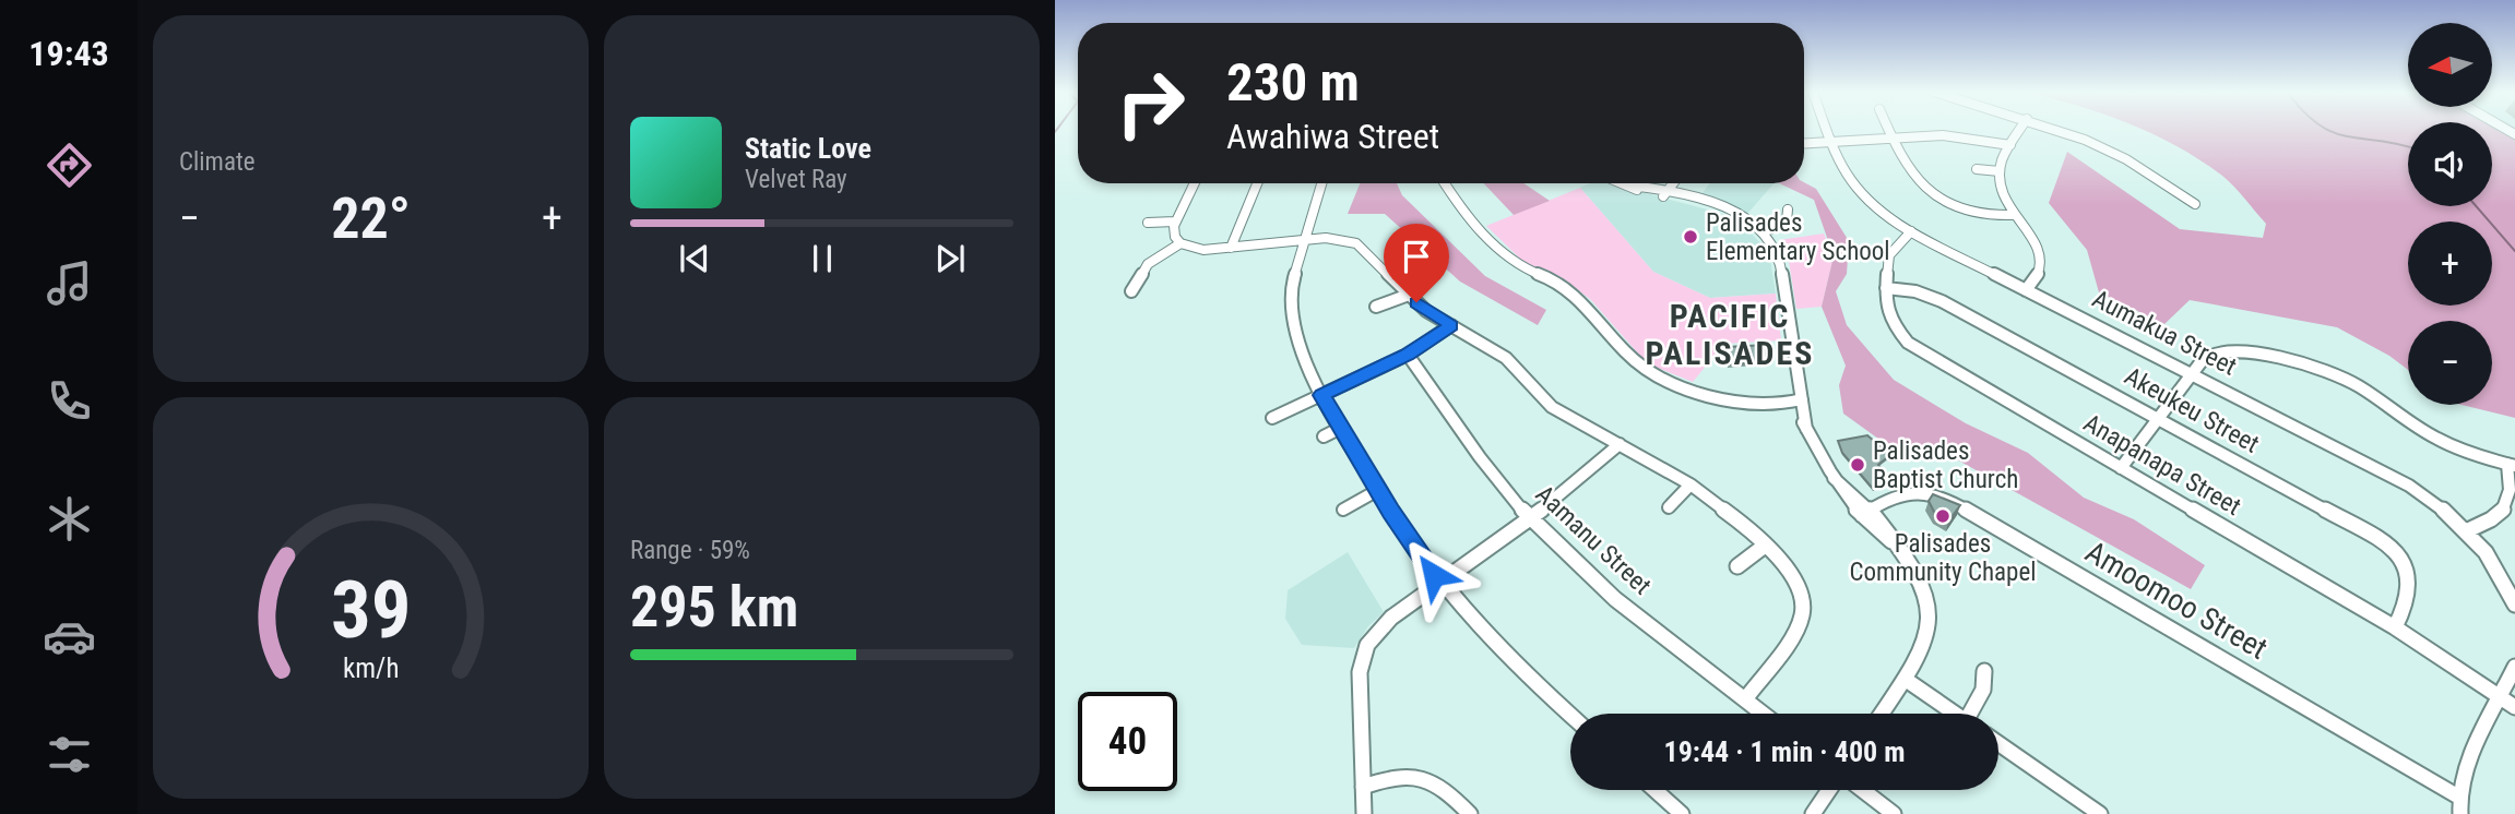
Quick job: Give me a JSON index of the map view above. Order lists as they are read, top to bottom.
{
  "streets": {
    "street": [
      "Aumakua Street",
      "Akeukeu Street",
      "Anapanapa Street",
      "Aamanu Street",
      "Amoomoo Street"
    ]
  },
  "crossings": [
    ["Aumakua Street", "Anapanapa Street"],
    ["Akeukeu Street", "Anapanapa Street"]
  ],
  "districts": ["PACIFIC PALISADES"],
  "places": ["Palisades Elementary School", "Palisades Baptist Church", "Palisades Community Chapel"],
  "north": "left",
  "page": {
    "tabs": "19:43",
    "tile": [
      "Climate",
      ["Range · 59%", "295 km"]
    ],
    "map_buttons": ["+", "−"],
    "turn": ["230 m", "Awahiwa Street"],
    "song": ["Static Love", "Velvet Ray"],
    "heat": ["−", "22°", "+"],
    "limit": "40",
    "trip": "19:44 · 1 min · 400 m",
    "gauge": ["39", "km/h"]
  }
}
